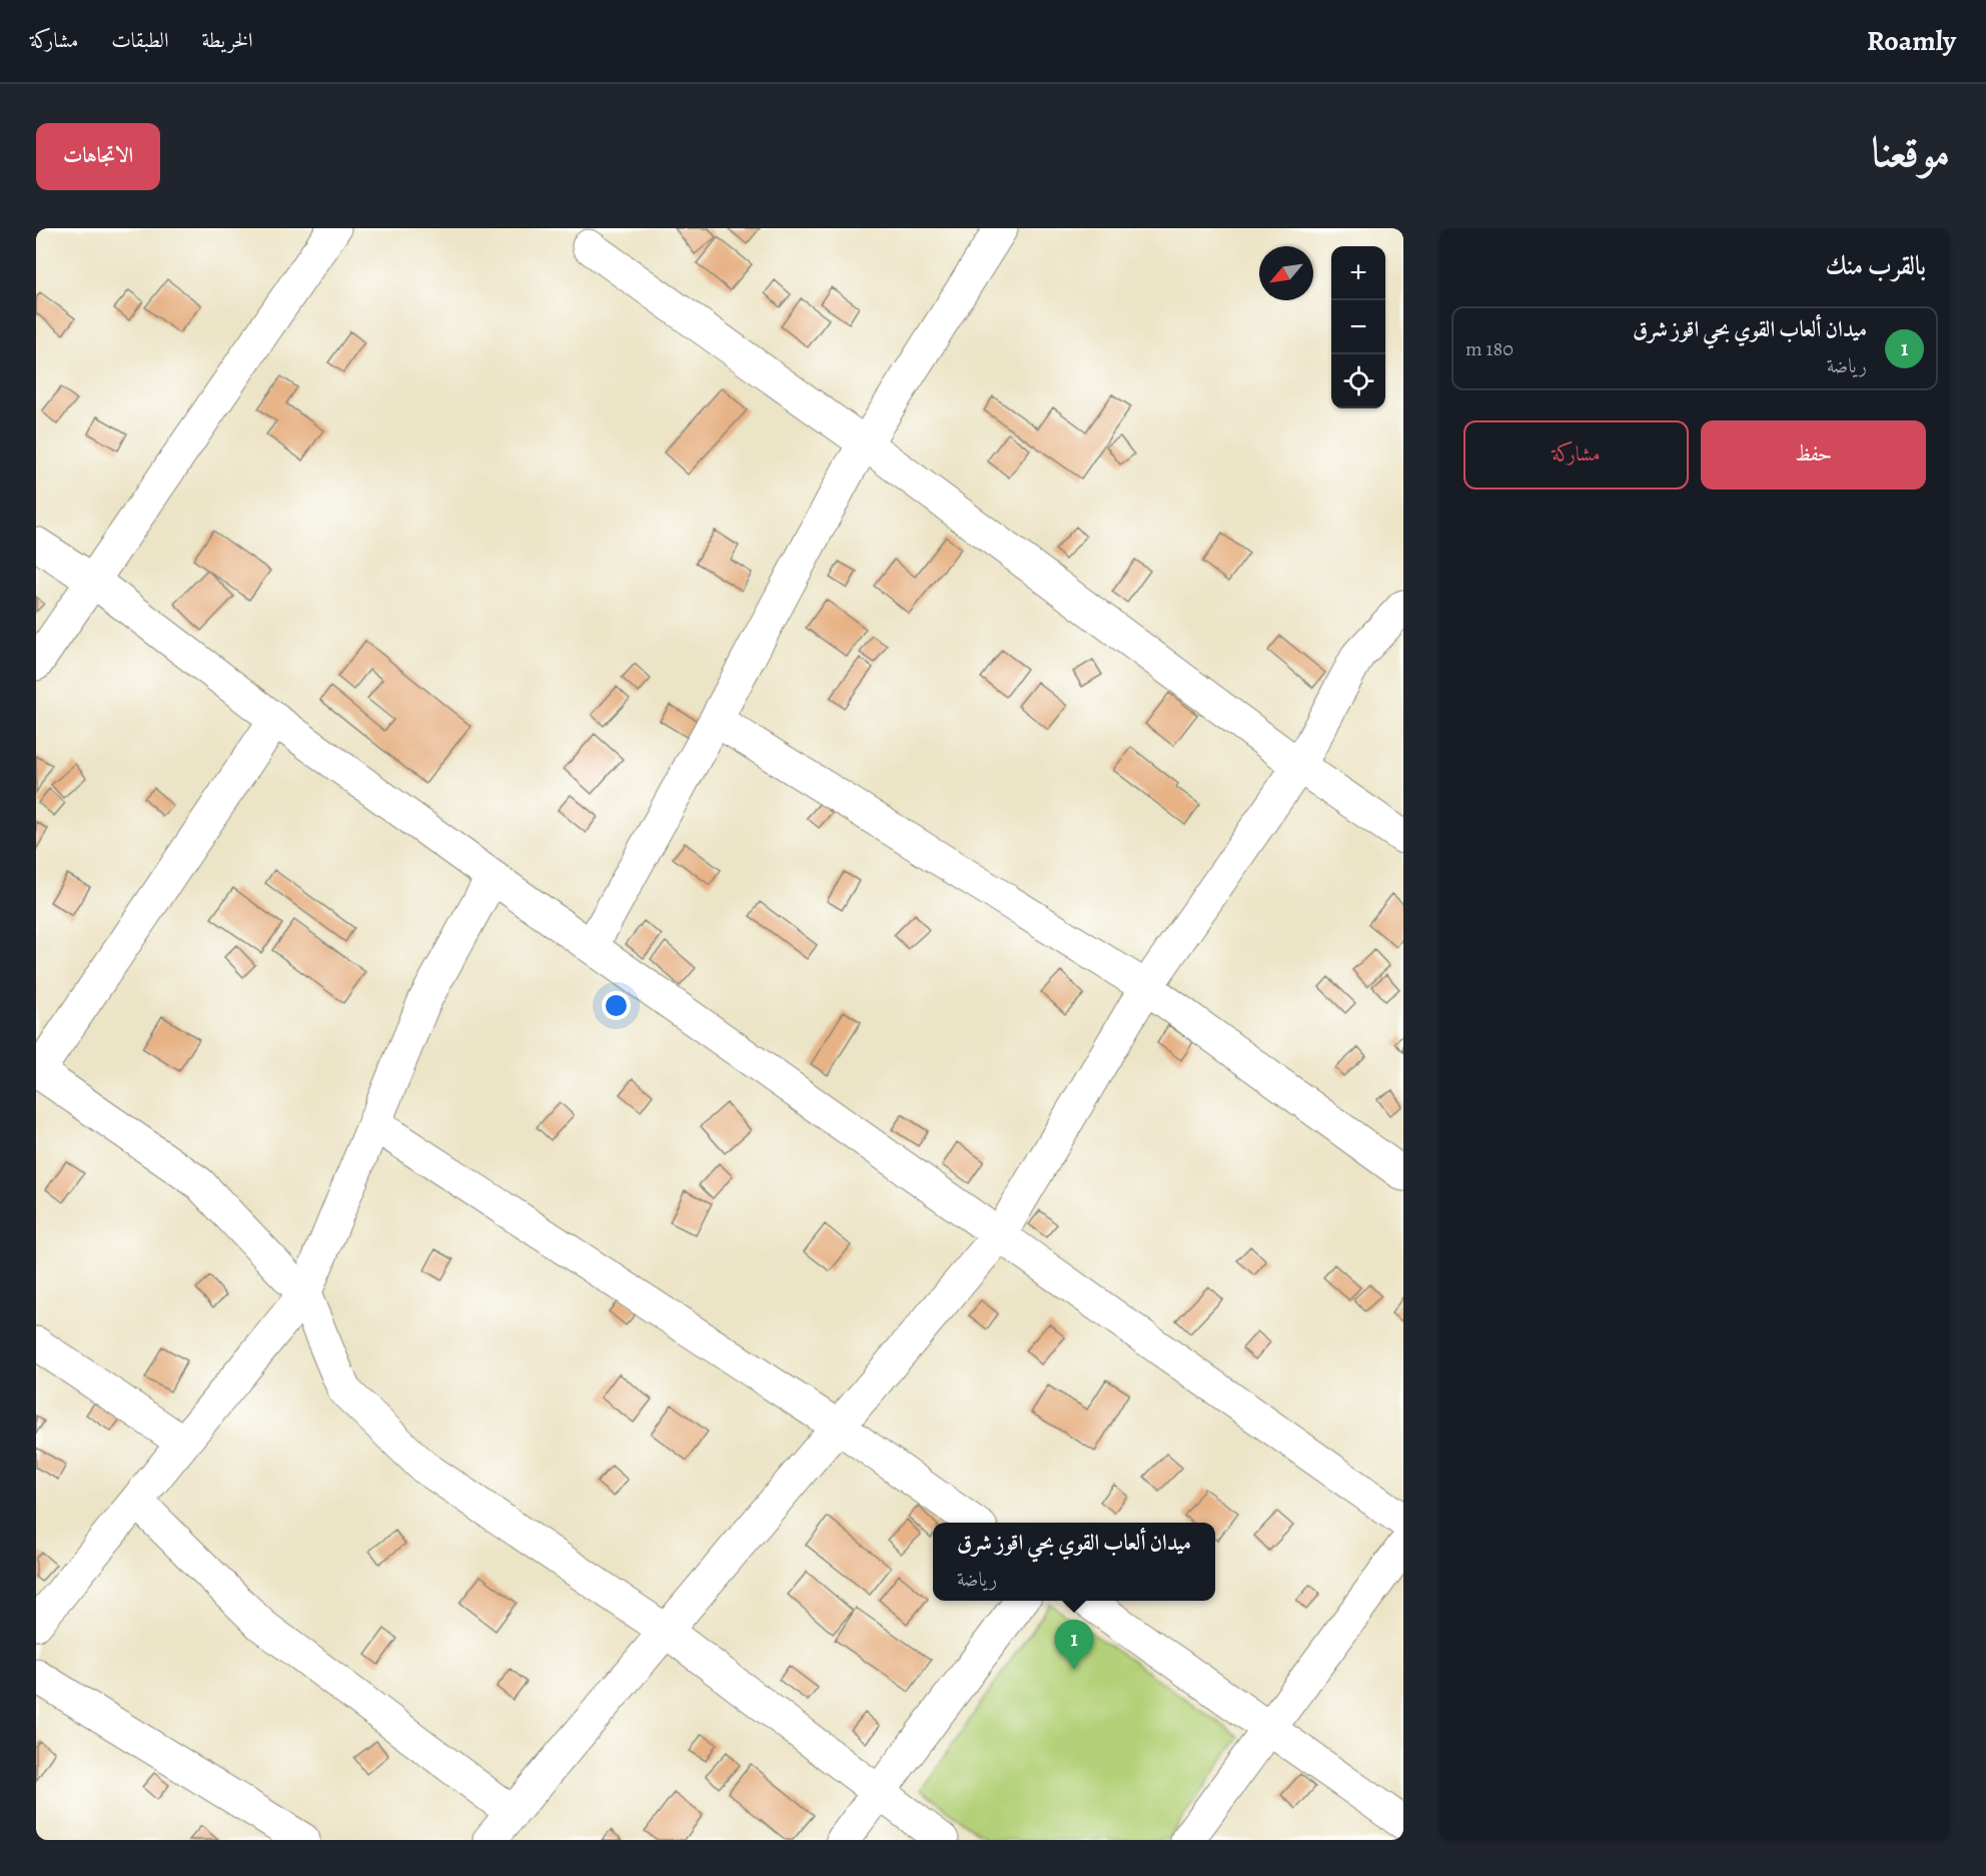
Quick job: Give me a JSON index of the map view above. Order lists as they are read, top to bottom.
{
  "north": "bottom left",
  "page": {
    "header": "Roamly",
    "nav": ["الخريطة", "الطبقات", "مشاركة"],
    "title": "موقعنا",
    "buttons": [
      "الاتجاهات",
      ["حفظ", "مشاركة"]
    ],
    "heading": "بالقرب منك",
    "map_buttons": ["+", "−"],
    "list": [
      {
        "mark": "1",
        "name": "ميدان ألعاب القوي بحي اقوز شرق",
        "note": "رياضة",
        "value": "180 m"
      }
    ],
    "popup": ["ميدان ألعاب القوي بحي اقوز شرق", "رياضة"],
    "pins": "1"
  }
}
